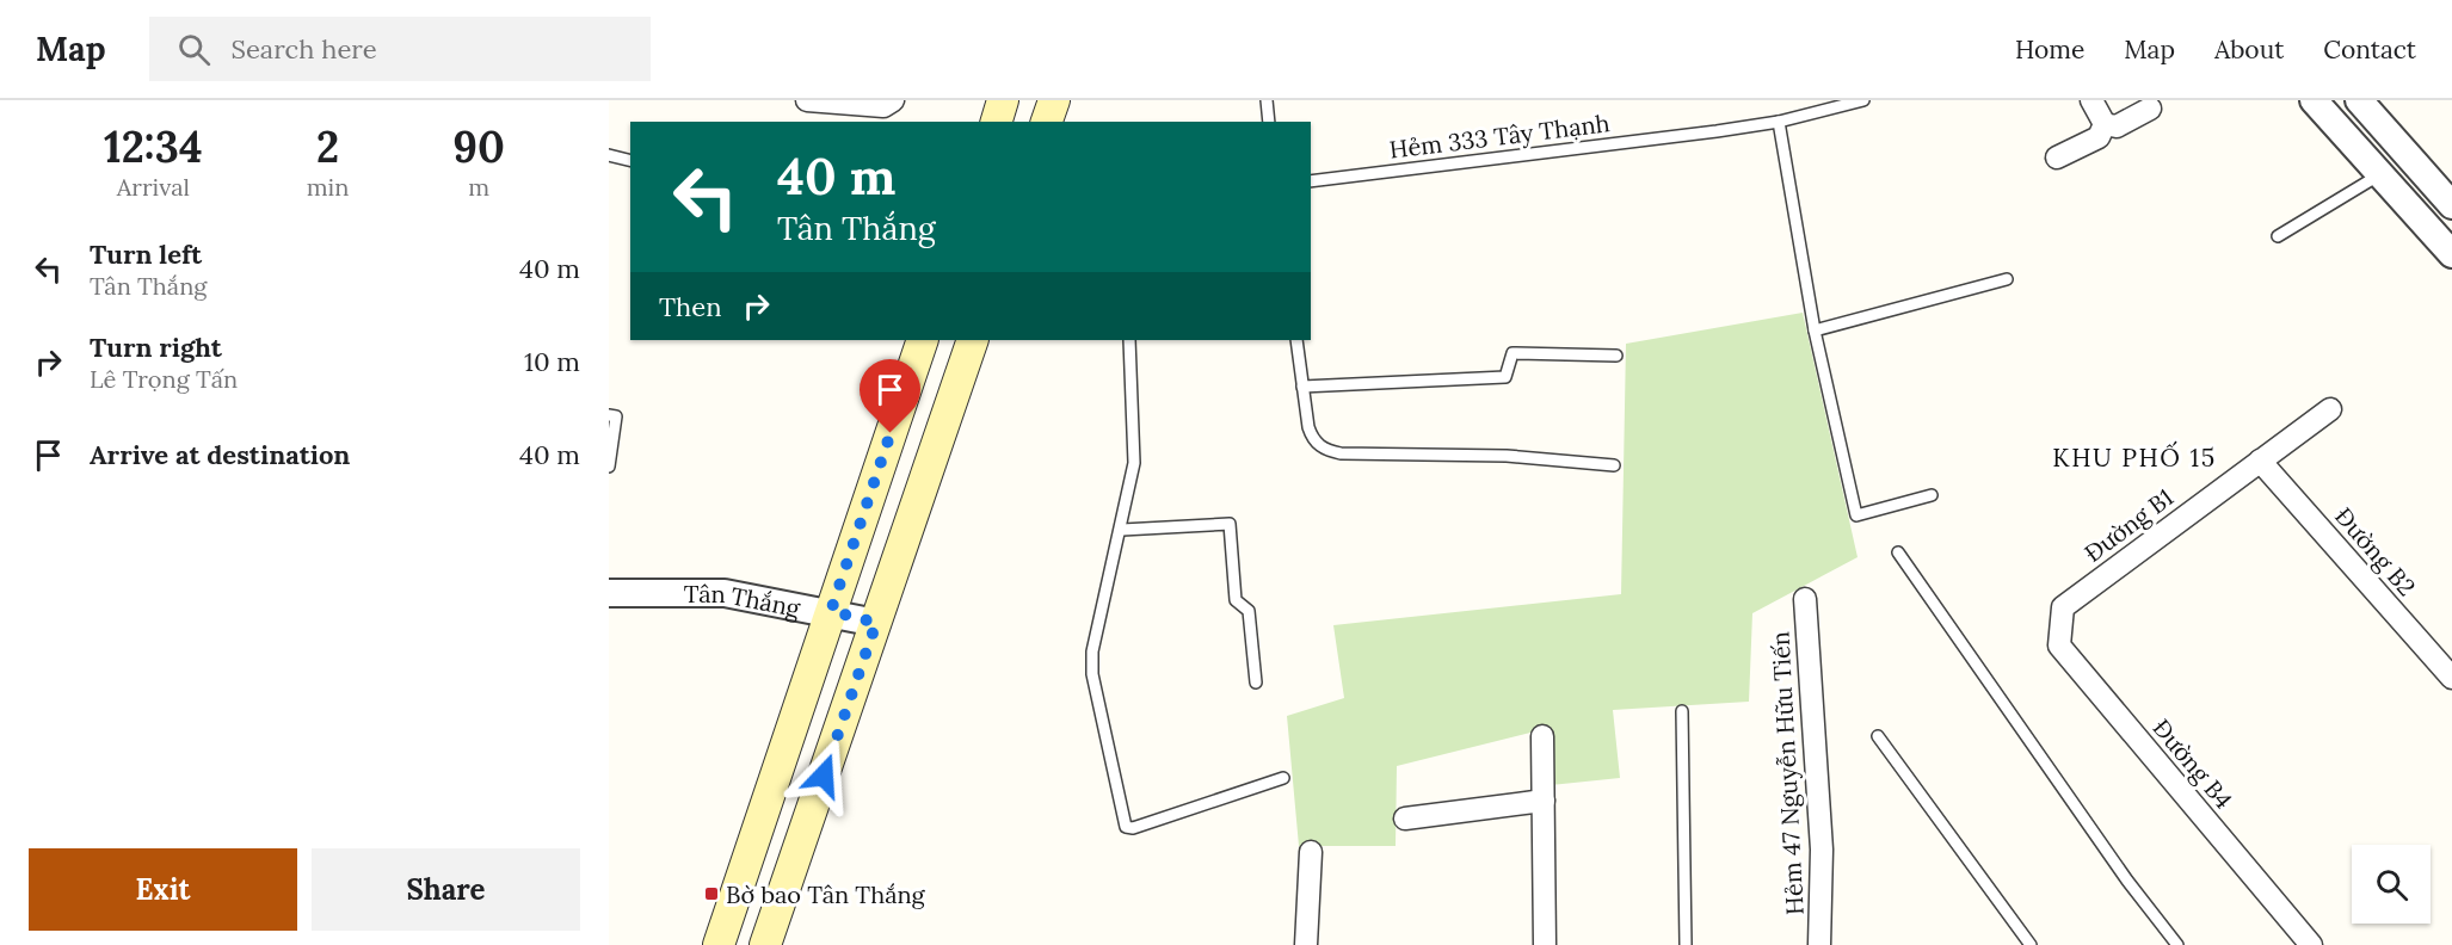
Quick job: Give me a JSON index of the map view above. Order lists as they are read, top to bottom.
{
  "streets": {
    "street": [
      "Đường B1",
      "Đường B2",
      "Tân Thắng",
      "Đường B4",
      "Hẻm 47 Nguyễn Hữu Tiến"
    ],
    "lane": ["Hẻm 333 Tây Thạnh"]
  },
  "crossings": [
    ["Đường B1", "Đường B2"],
    ["Đường B1", "Đường B4"]
  ],
  "districts": ["KHU PHỐ 15"],
  "places": {
    "transit": ["Bờ bao Tân Thắng"]
  },
  "page": {
    "header": "Map",
    "search": "Search here",
    "nav": [
      "Home",
      "Map",
      "About",
      "Contact"
    ],
    "eta": [
      "12:34",
      "Arrival",
      "2",
      "min",
      "90",
      "m"
    ],
    "turn": ["40 m", "Tân Thắng"],
    "list": [
      {
        "name": "Turn left",
        "note": "Tân Thắng",
        "value": "40 m"
      },
      {
        "name": "Turn right",
        "note": "Lê Trọng Tấn",
        "value": "10 m"
      },
      {
        "name": "Arrive at destination",
        "value": "40 m"
      }
    ],
    "then": "Then",
    "buttons": ["Exit", "Share"]
  }
}
